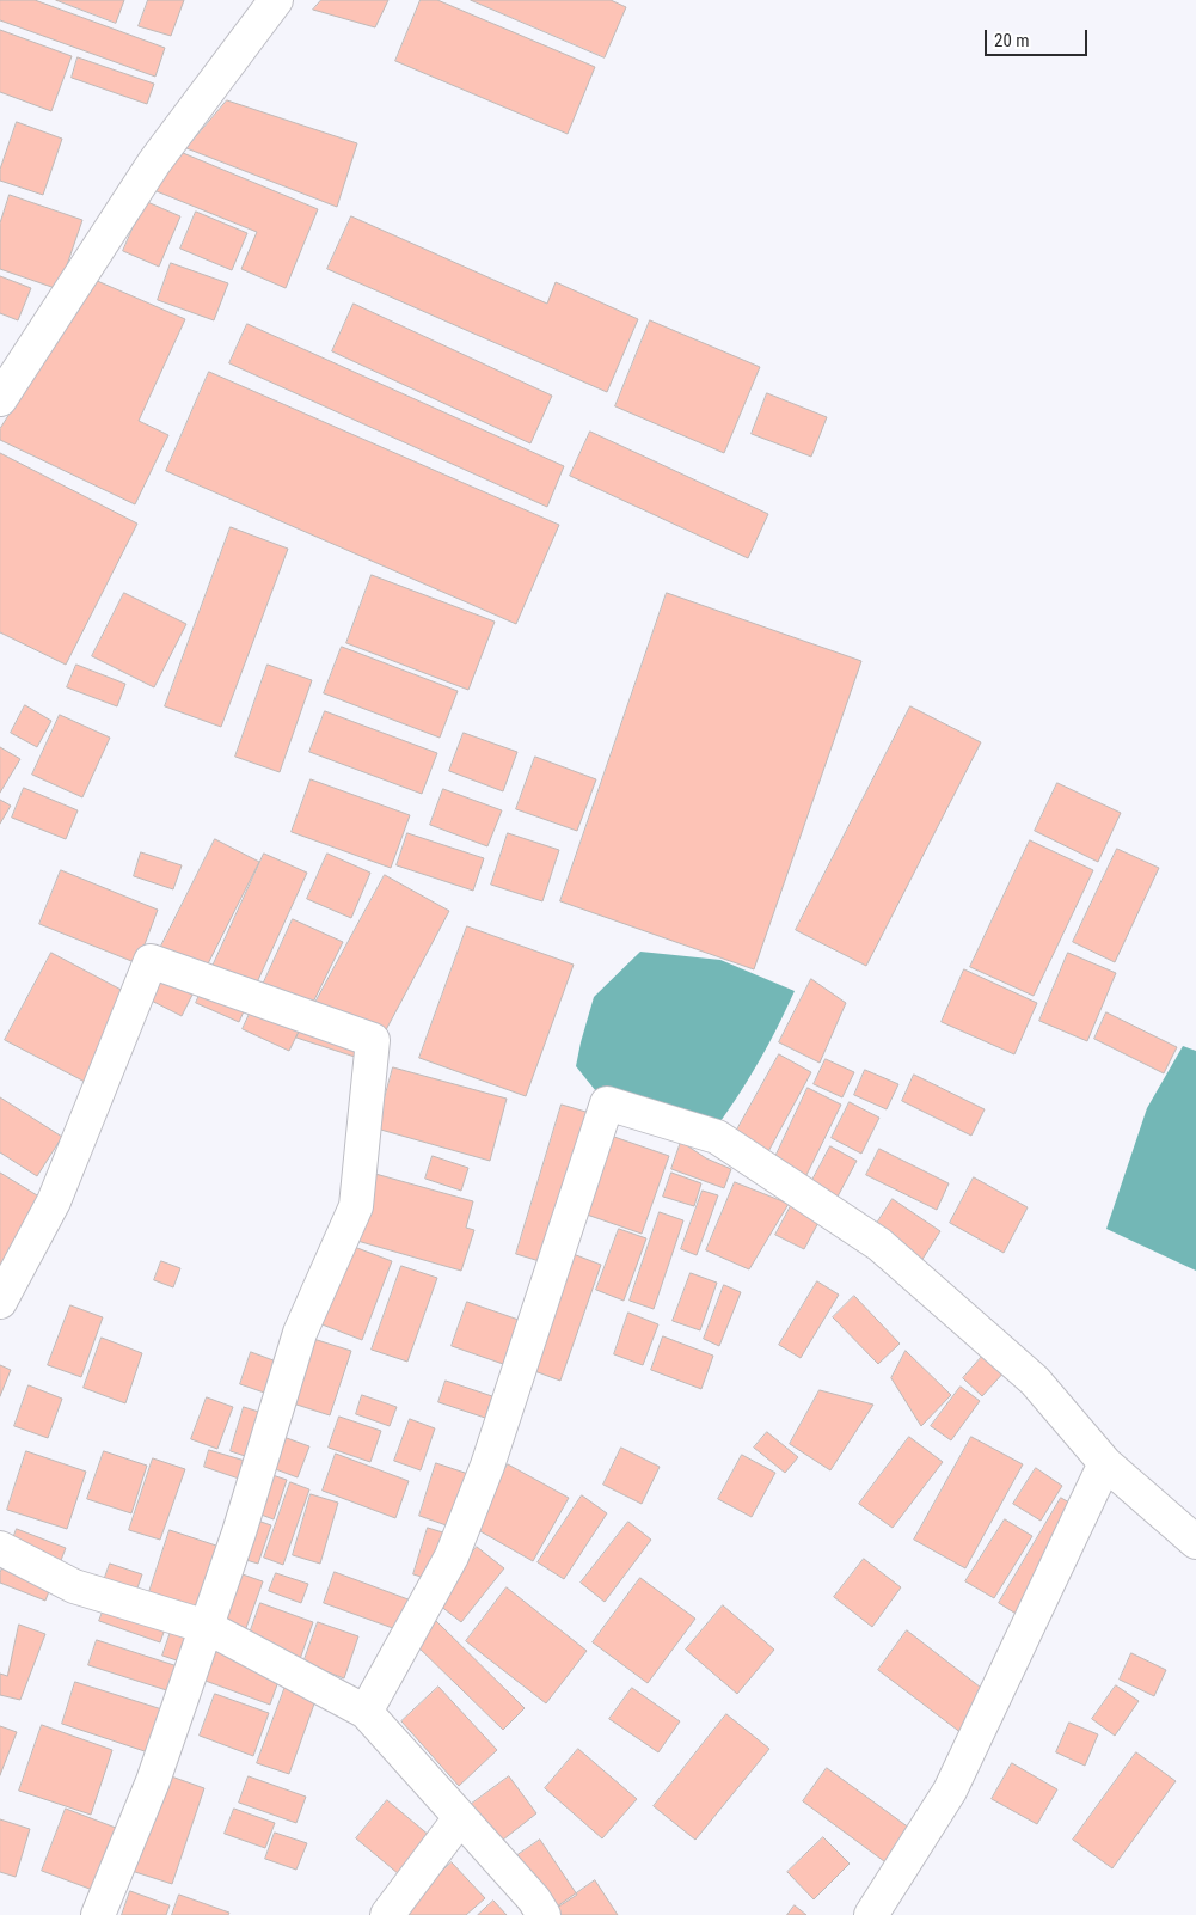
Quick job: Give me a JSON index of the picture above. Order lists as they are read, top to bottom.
{
  "scale_bar": "20 m"
}
